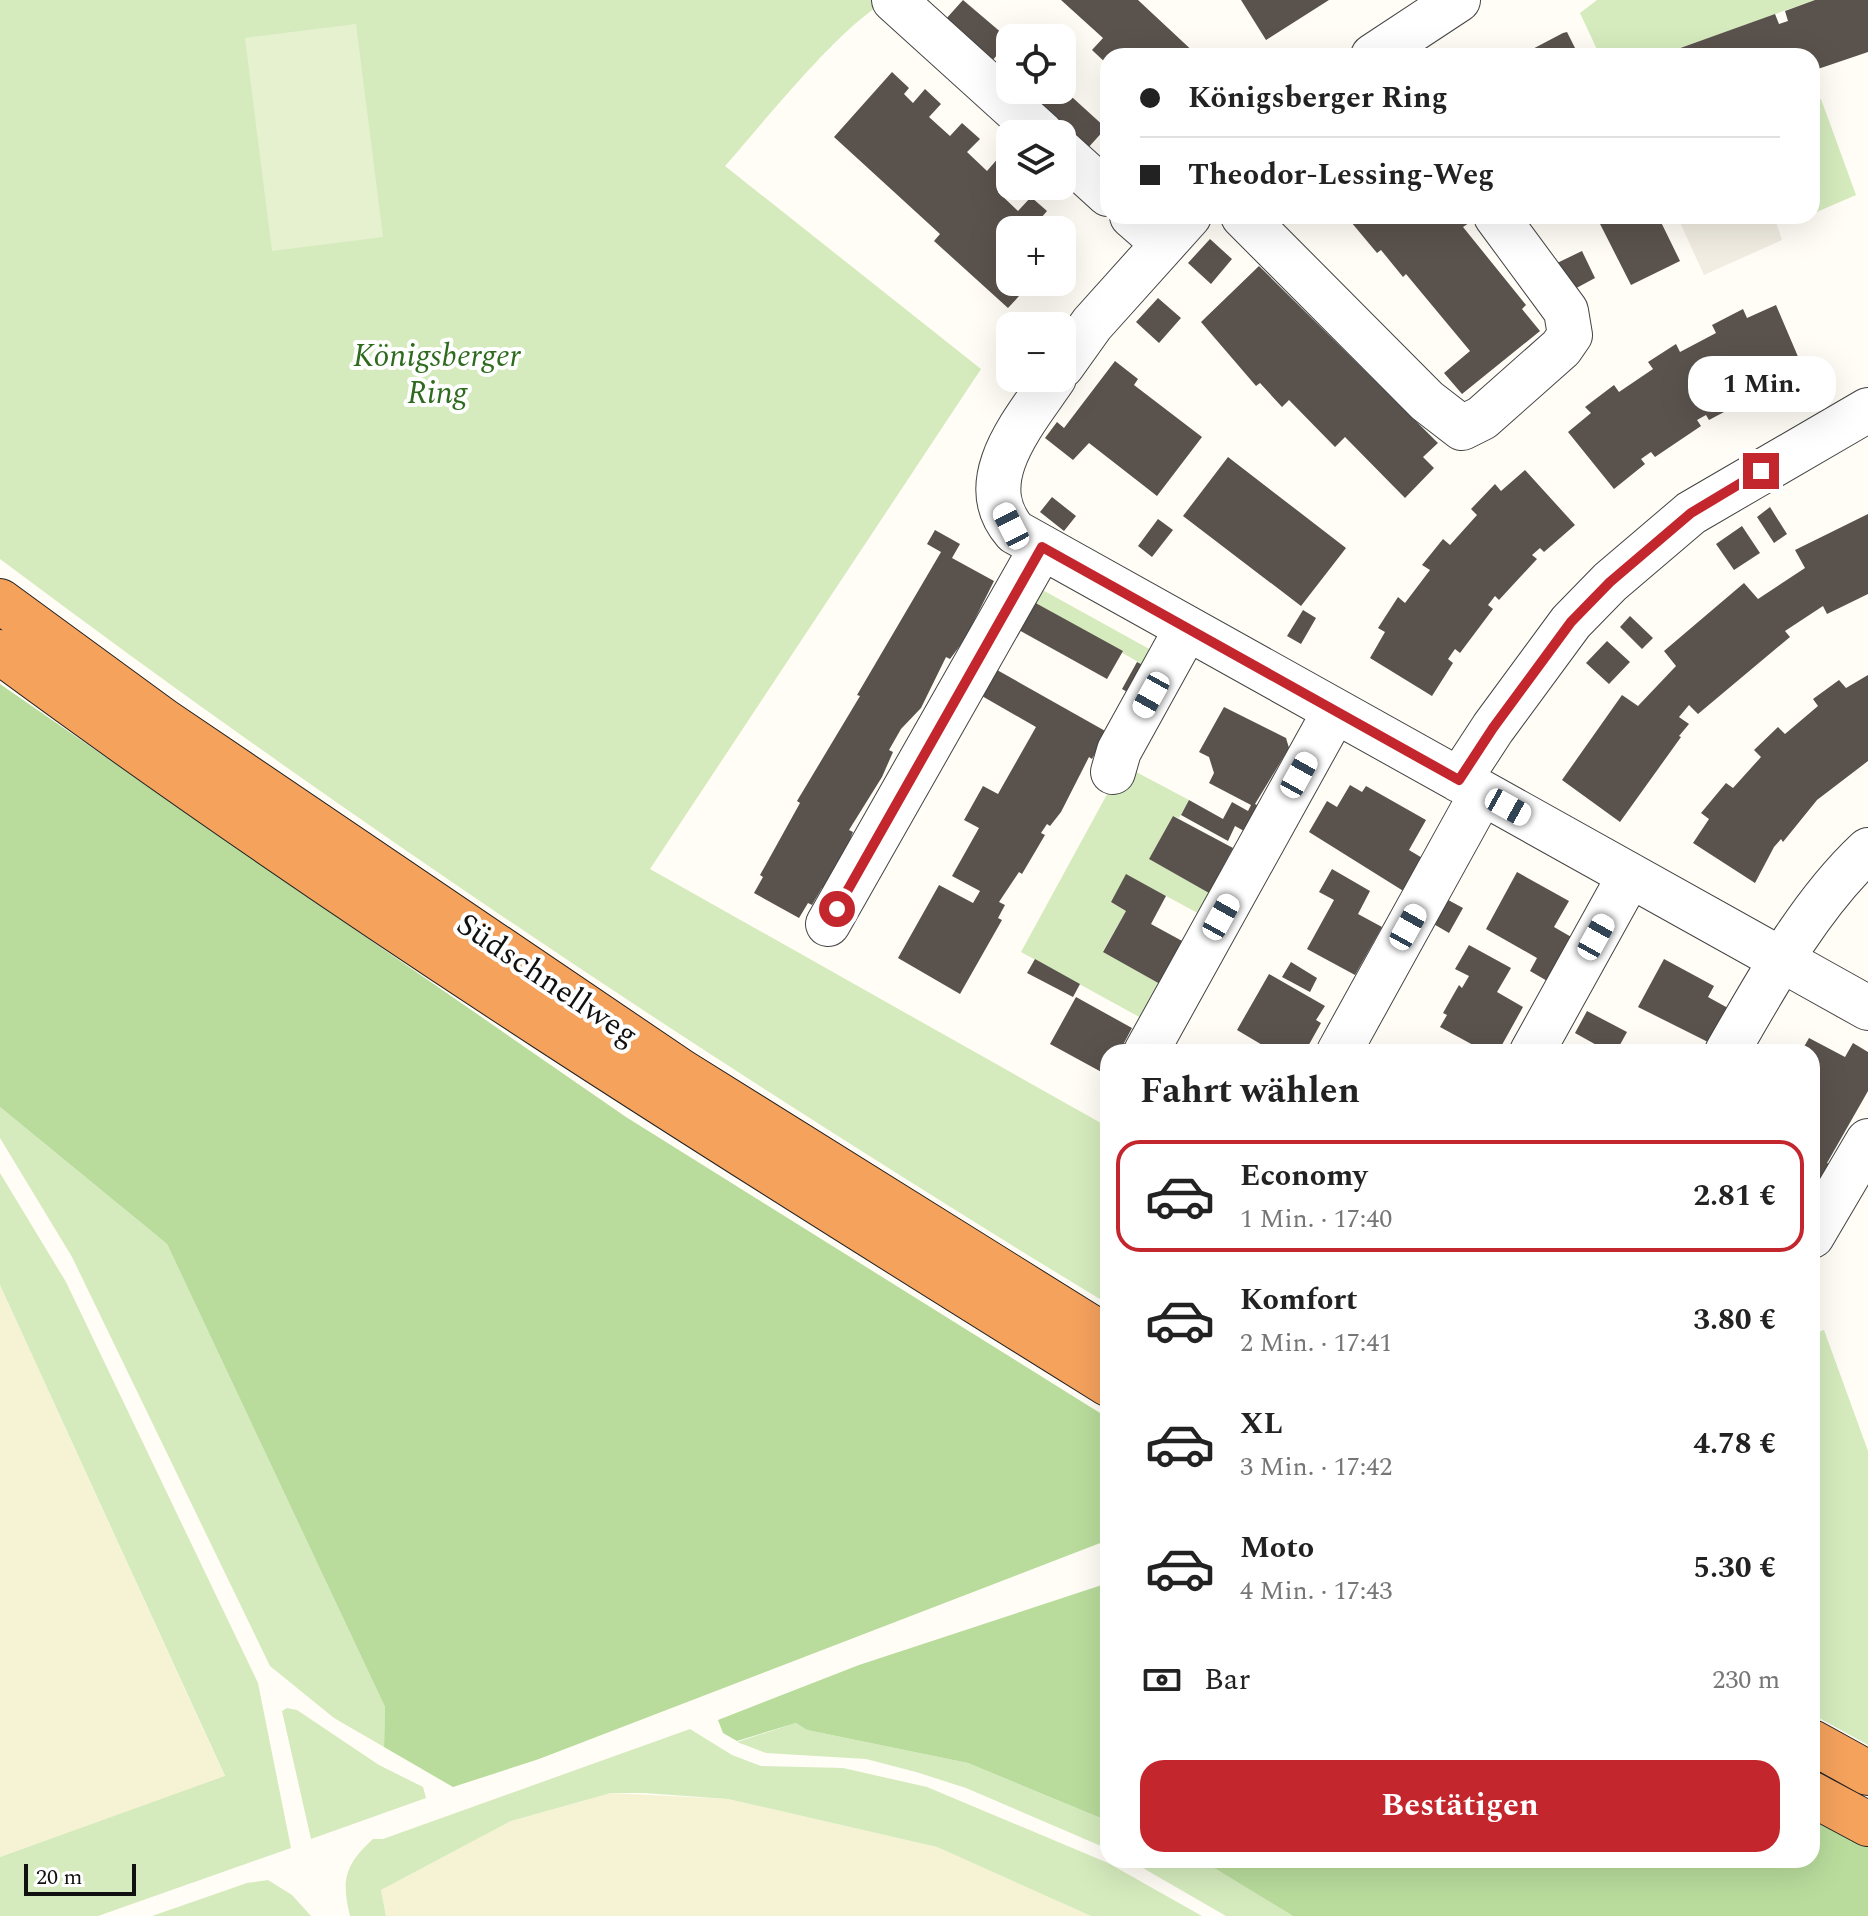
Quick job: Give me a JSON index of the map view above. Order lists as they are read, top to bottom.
{
  "streets": {
    "highway": ["Südschnellweg"]
  },
  "parks": ["Königsberger Ring"],
  "scale_bar": "20 m",
  "page": {
    "map_buttons": ["+", "−"],
    "banner": ["Königsberger Ring", "Theodor-Lessing-Weg"],
    "bubble": "1 Min.",
    "heading": "Fahrt wählen",
    "list": [
      {
        "name": "Economy",
        "note": "1 Min. · 17:40",
        "value": "2.81 €"
      },
      {
        "name": "Komfort",
        "note": "2 Min. · 17:41",
        "value": "3.80 €"
      },
      {
        "name": "XL",
        "note": "3 Min. · 17:42",
        "value": "4.78 €"
      },
      {
        "name": "Moto",
        "note": "4 Min. · 17:43",
        "value": "5.30 €"
      }
    ],
    "pay": ["Bar", "230 m"],
    "buttons": "Bestätigen",
    "scale": "20 m"
  }
}
